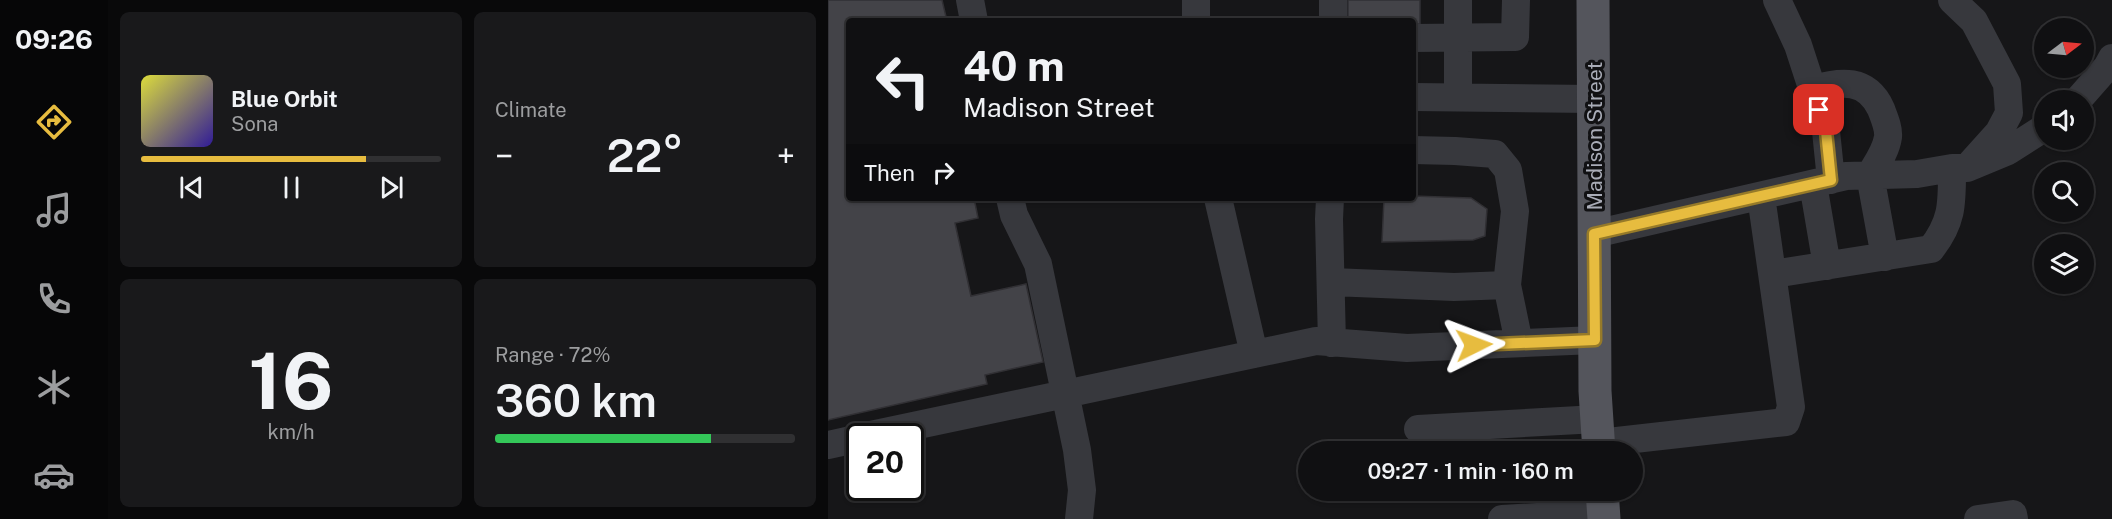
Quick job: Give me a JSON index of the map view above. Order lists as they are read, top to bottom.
{
  "streets": {
    "main road": ["Madison Street"]
  },
  "north": "right",
  "page": {
    "tabs": "09:26",
    "tile": [
      "Climate",
      ["16", "km/h"],
      ["Range · 72%", "360 km"]
    ],
    "turn": ["40 m", "Madison Street"],
    "song": ["Blue Orbit", "Sona"],
    "heat": ["−", "22°", "+"],
    "then": "Then",
    "limit": "20",
    "trip": "09:27 · 1 min · 160 m"
  }
}
